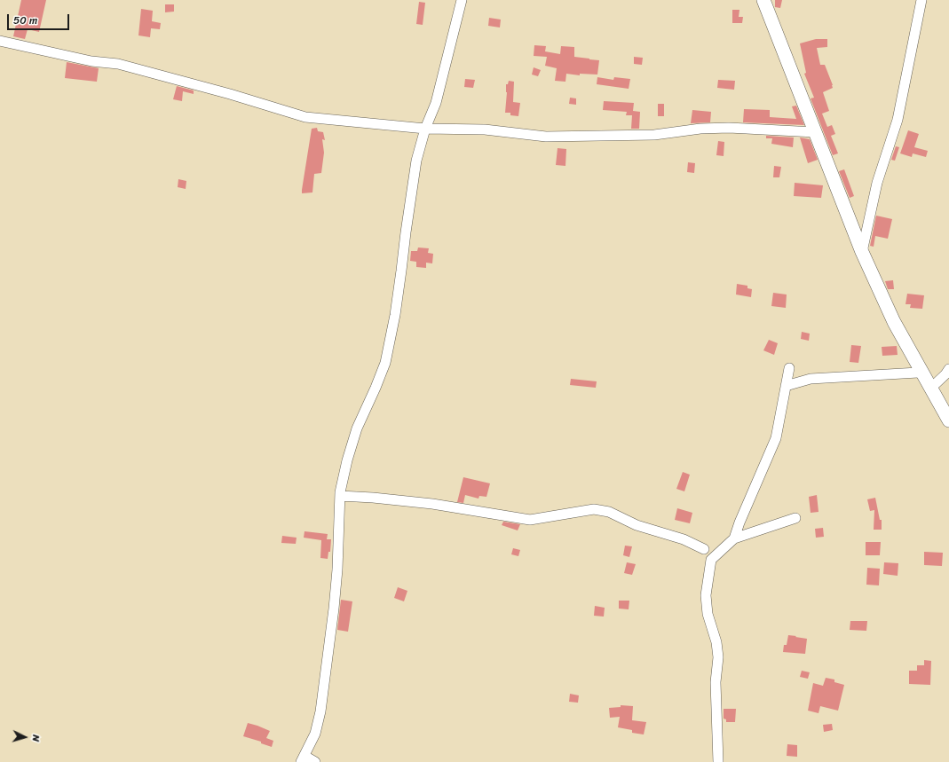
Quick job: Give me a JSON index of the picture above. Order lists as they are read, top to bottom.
{
  "scale_bar": "50 m",
  "north": "right"
}
